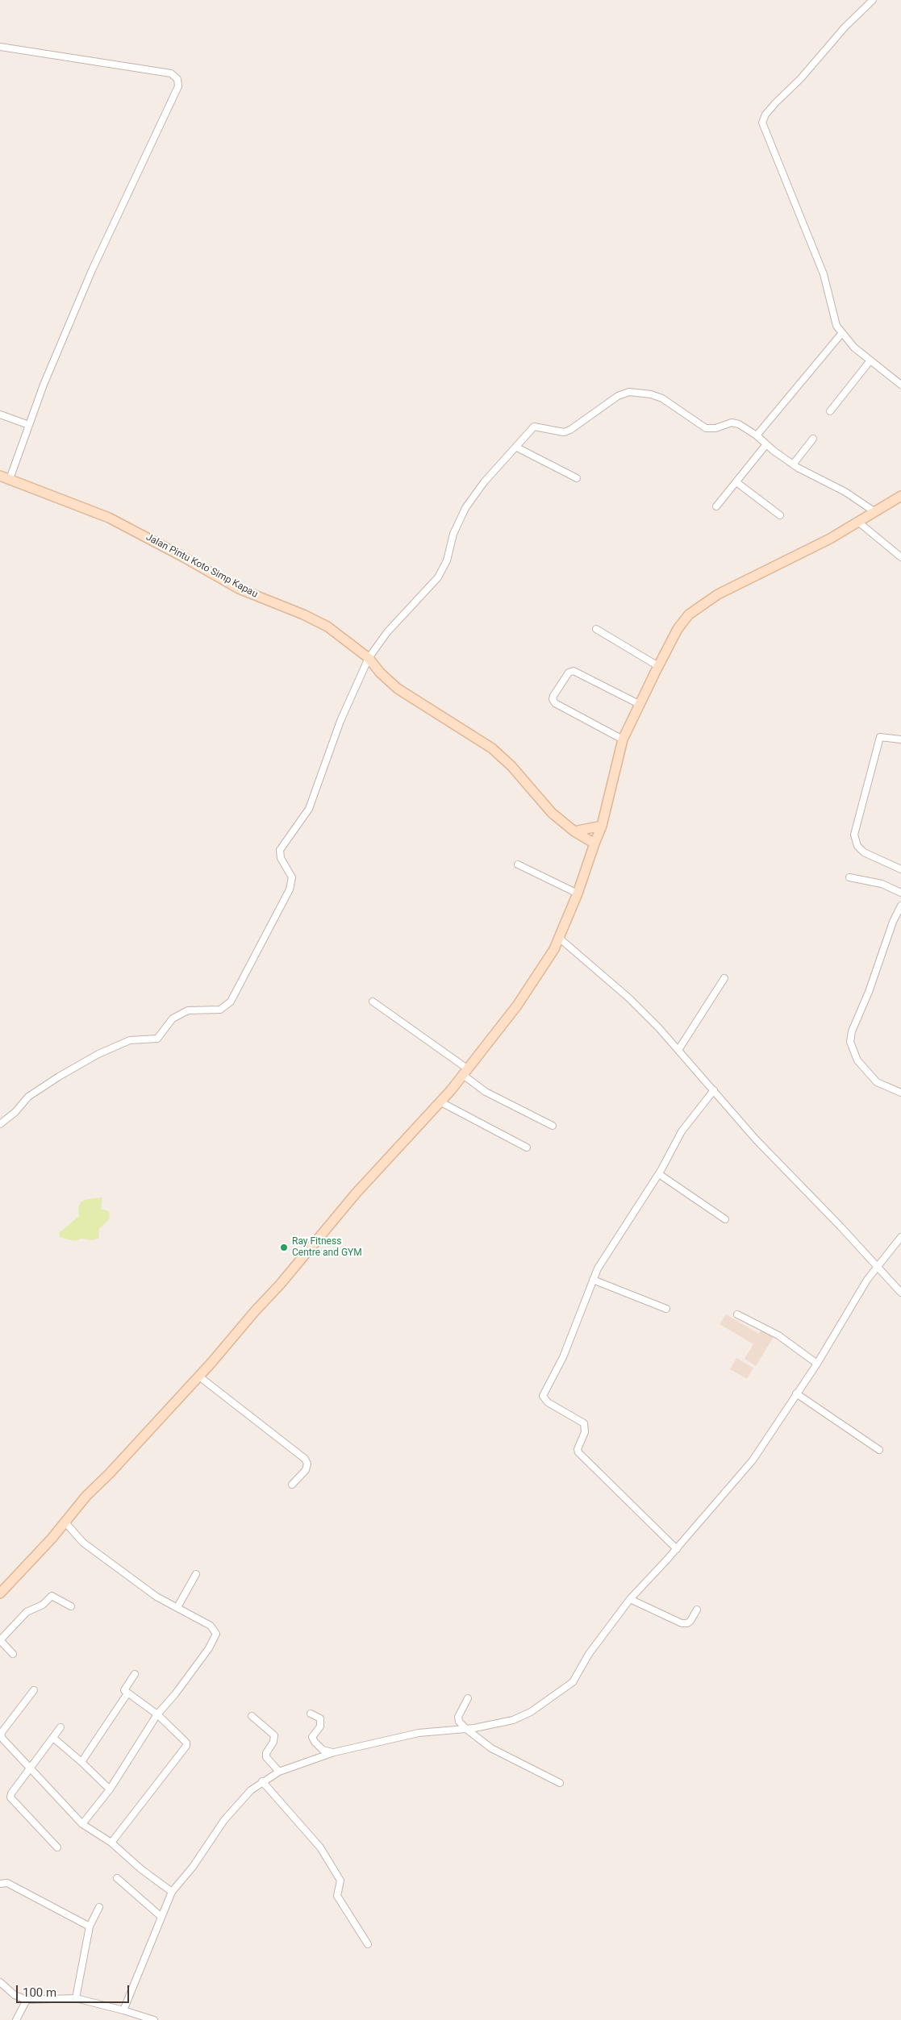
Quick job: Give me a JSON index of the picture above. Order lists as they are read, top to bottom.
{
  "streets": {
    "street": ["Jalan Pintu Koto Simp Kapau"]
  },
  "places": ["Ray Fitness Centre and GYM"],
  "scale_bar": "100 m"
}
